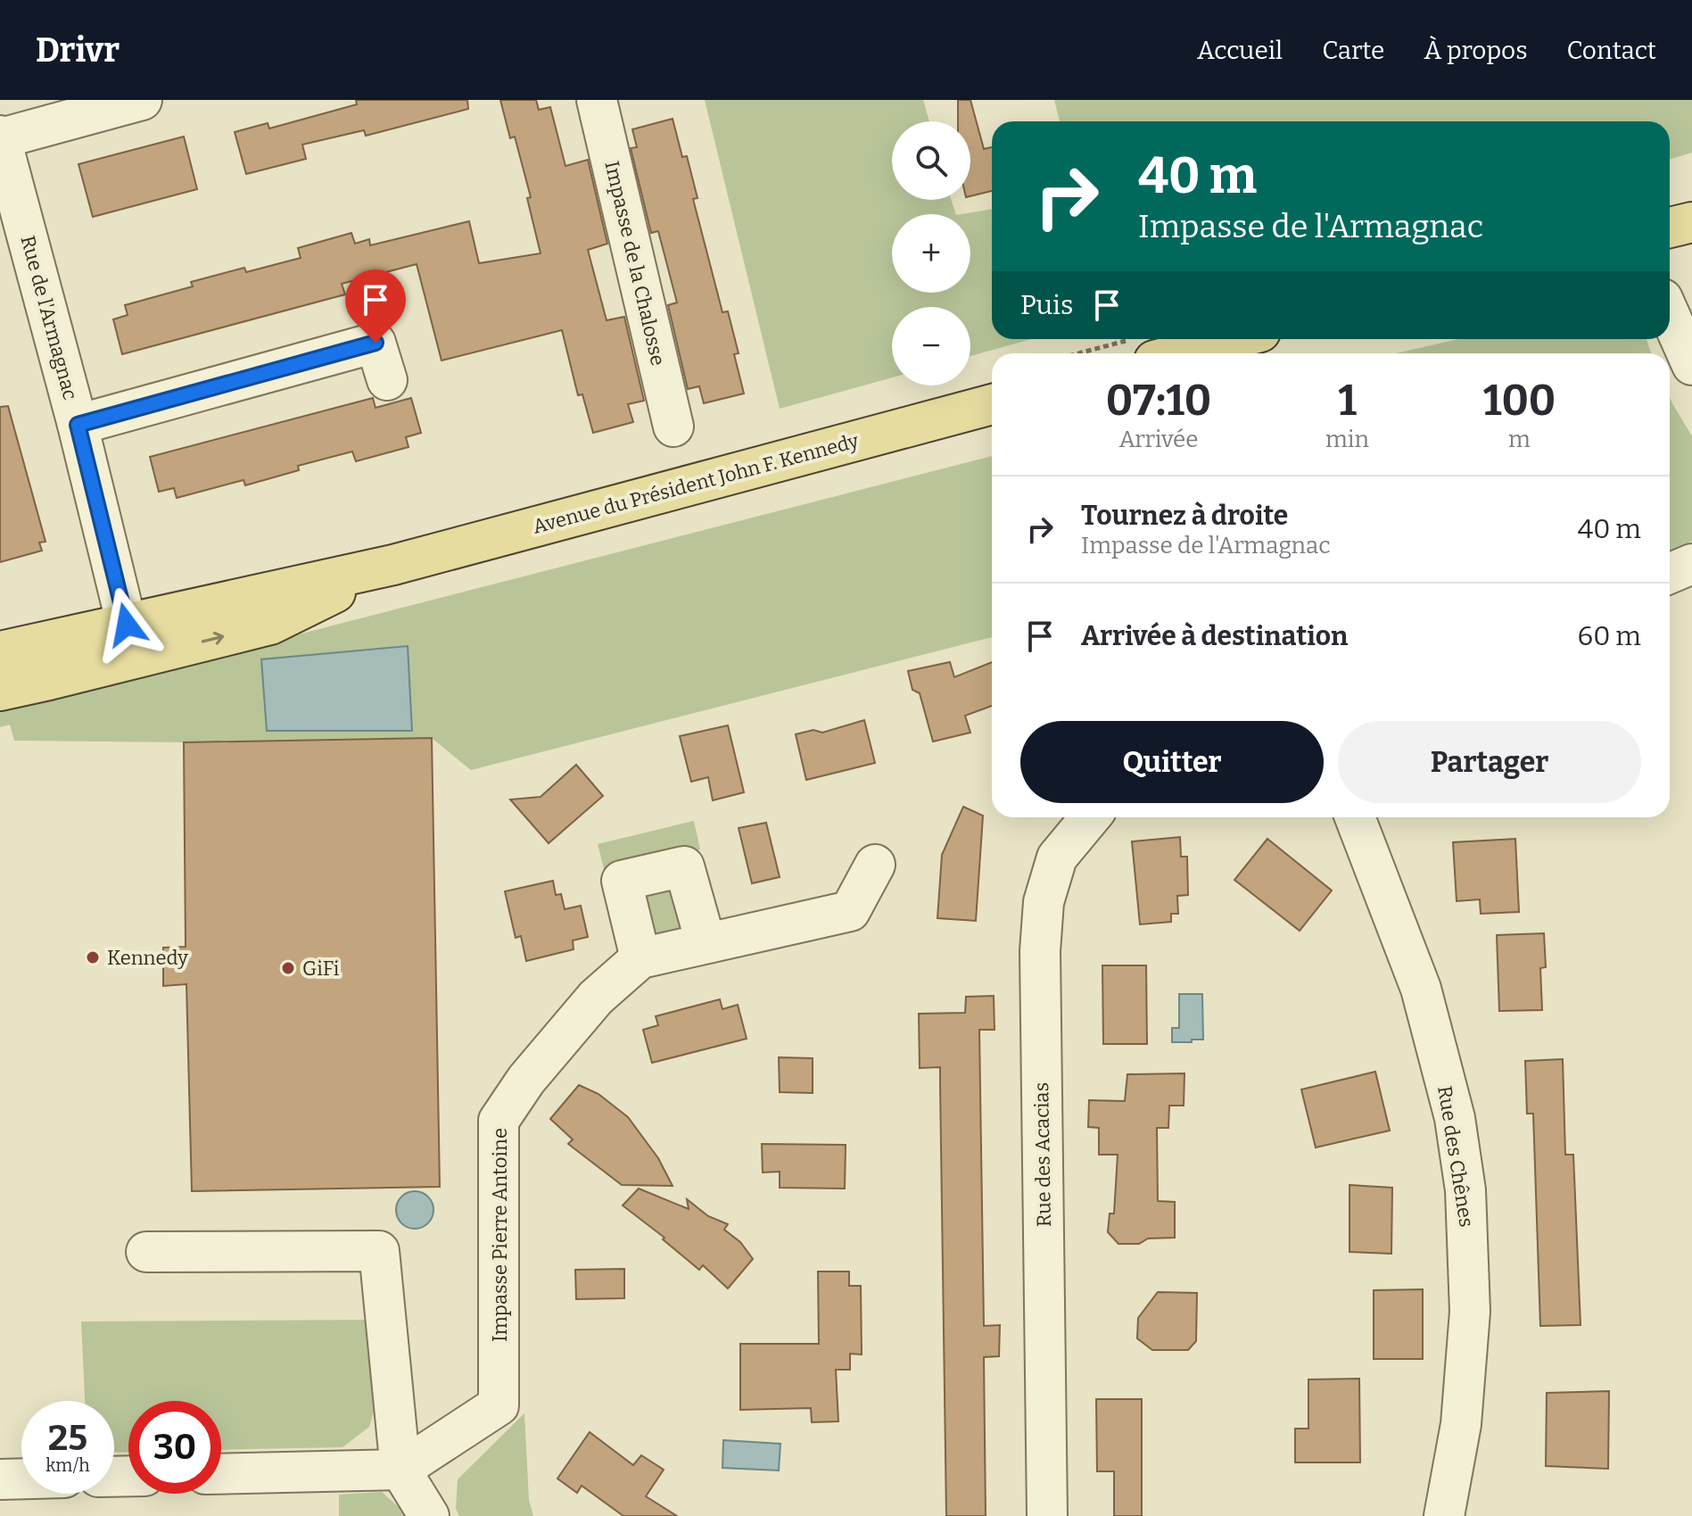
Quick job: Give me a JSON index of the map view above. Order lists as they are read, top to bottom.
{
  "streets": {
    "main road": ["Avenue du Président John F. Kennedy"],
    "street": [
      "Impasse de la Chalosse",
      "Rue de l'Armagnac",
      "Rue des Acacias",
      "Rue des Chênes",
      "Impasse Pierre Antoine"
    ]
  },
  "crossings": [
    ["Rue de l'Armagnac", "Avenue du Président John F. Kennedy"]
  ],
  "places": ["Kennedy", "GiFi"],
  "page": {
    "header": "Drivr",
    "nav": [
      "Accueil",
      "Carte",
      "À propos",
      "Contact"
    ],
    "map_buttons": ["+", "−"],
    "turn": ["40 m", "Impasse de l'Armagnac"],
    "then": "Puis",
    "eta": [
      "07:10",
      "Arrivée",
      "1",
      "min",
      "100",
      "m"
    ],
    "list": [
      {
        "name": "Tournez à droite",
        "note": "Impasse de l'Armagnac",
        "value": "40 m"
      },
      {
        "name": "Arrivée à destination",
        "value": "60 m"
      }
    ],
    "buttons": ["Quitter", "Partager"],
    "speed": "25 km/h",
    "limit": "30"
  }
}
